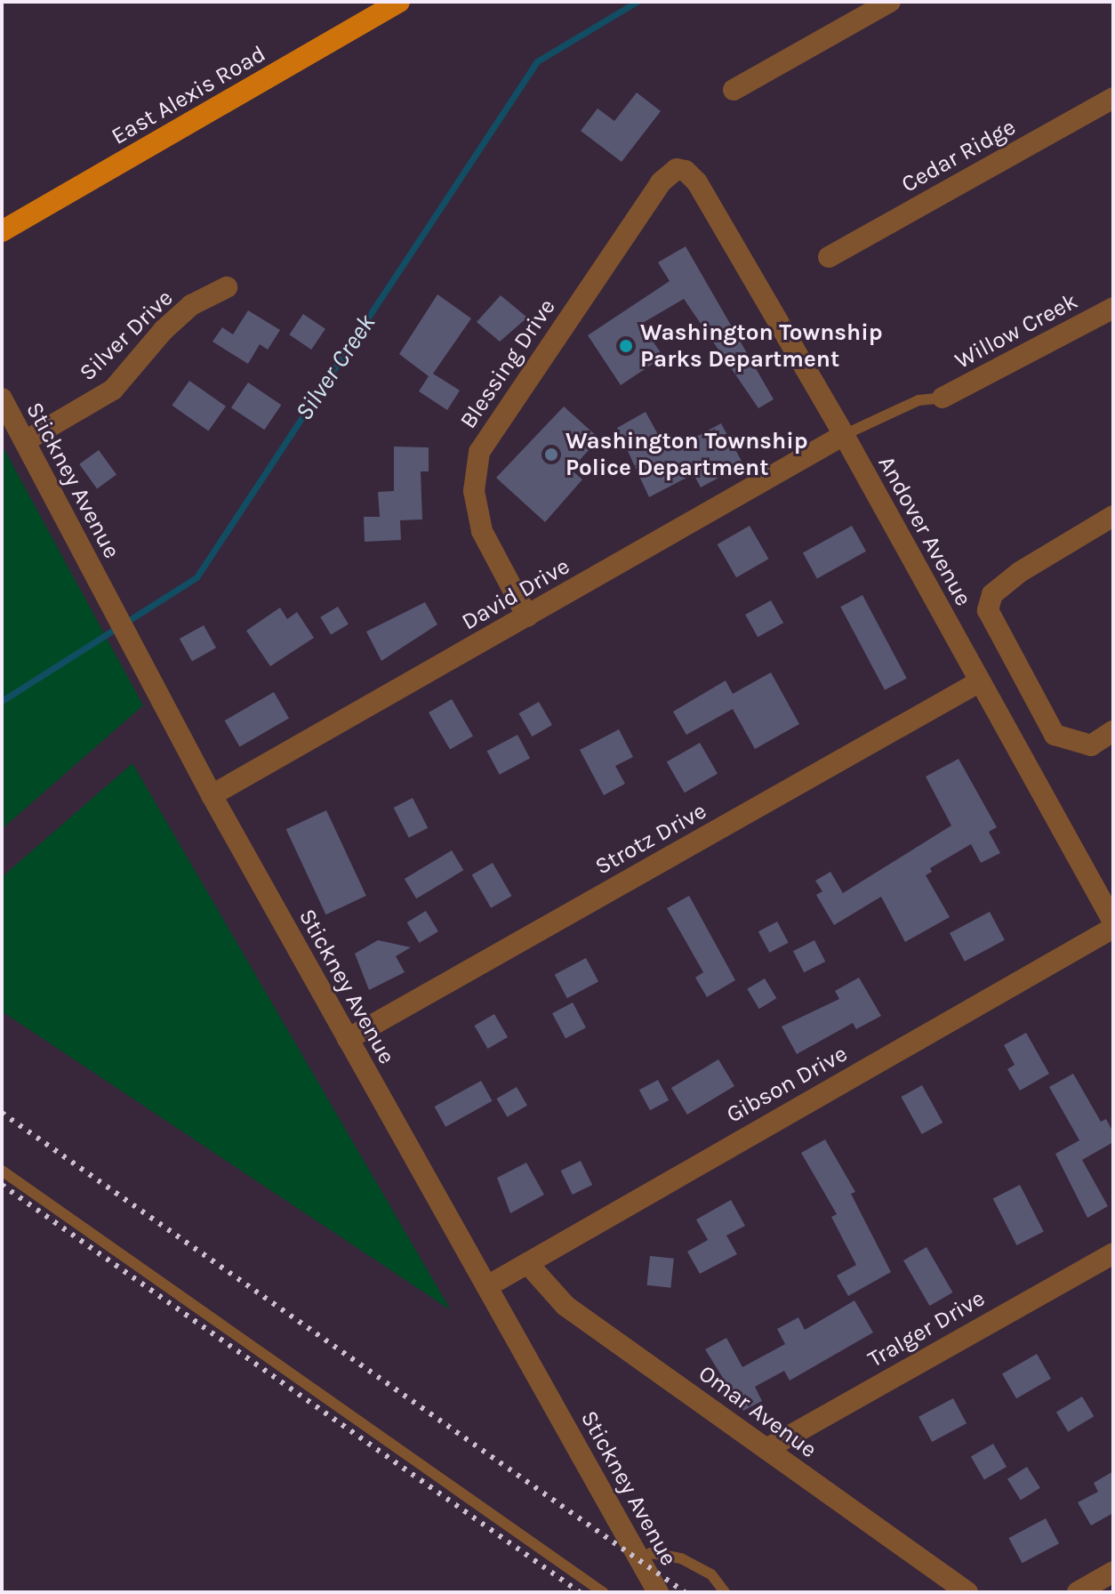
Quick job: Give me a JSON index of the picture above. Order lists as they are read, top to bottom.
{
  "streets": {
    "main road": ["East Alexis Road"],
    "street": [
      "Cedar Ridge",
      "Willow Creek",
      "Silver Drive",
      "Blessing Drive",
      "Stickney Avenue",
      "Andover Avenue",
      "David Drive",
      "Strotz Drive",
      "Gibson Drive",
      "Tralger Drive",
      "Omar Avenue"
    ]
  },
  "crossings": [
    ["Silver Drive", "Stickney Avenue"],
    ["Blessing Drive", "Andover Avenue"],
    ["Blessing Drive", "David Drive"],
    ["Stickney Avenue", "David Drive"],
    ["Stickney Avenue", "Strotz Drive"],
    ["Stickney Avenue", "Gibson Drive"],
    ["Andover Avenue", "David Drive"],
    ["Andover Avenue", "Strotz Drive"],
    ["Gibson Drive", "Omar Avenue"],
    ["Tralger Drive", "Omar Avenue"]
  ],
  "water": ["Silver Creek"],
  "places": ["Washington Township Parks Department", "Washington Township Police Department"]
}
